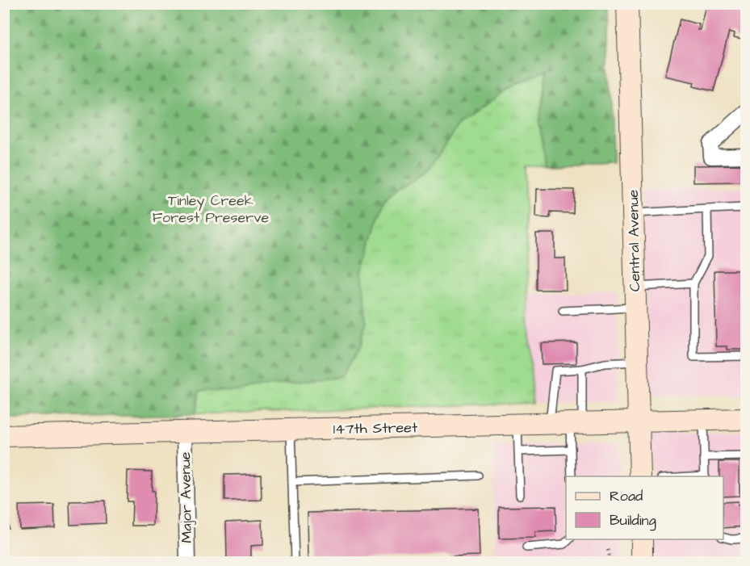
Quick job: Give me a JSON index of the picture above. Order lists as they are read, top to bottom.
{
  "streets": {
    "main road": ["Central Avenue", "147th Street"],
    "street": ["Major Avenue"]
  },
  "crossings": [
    ["Central Avenue", "147th Street"],
    ["147th Street", "Major Avenue"]
  ],
  "parks": ["Tinley Creek Forest Preserve"],
  "legend": ["Road", "Building"]
}
